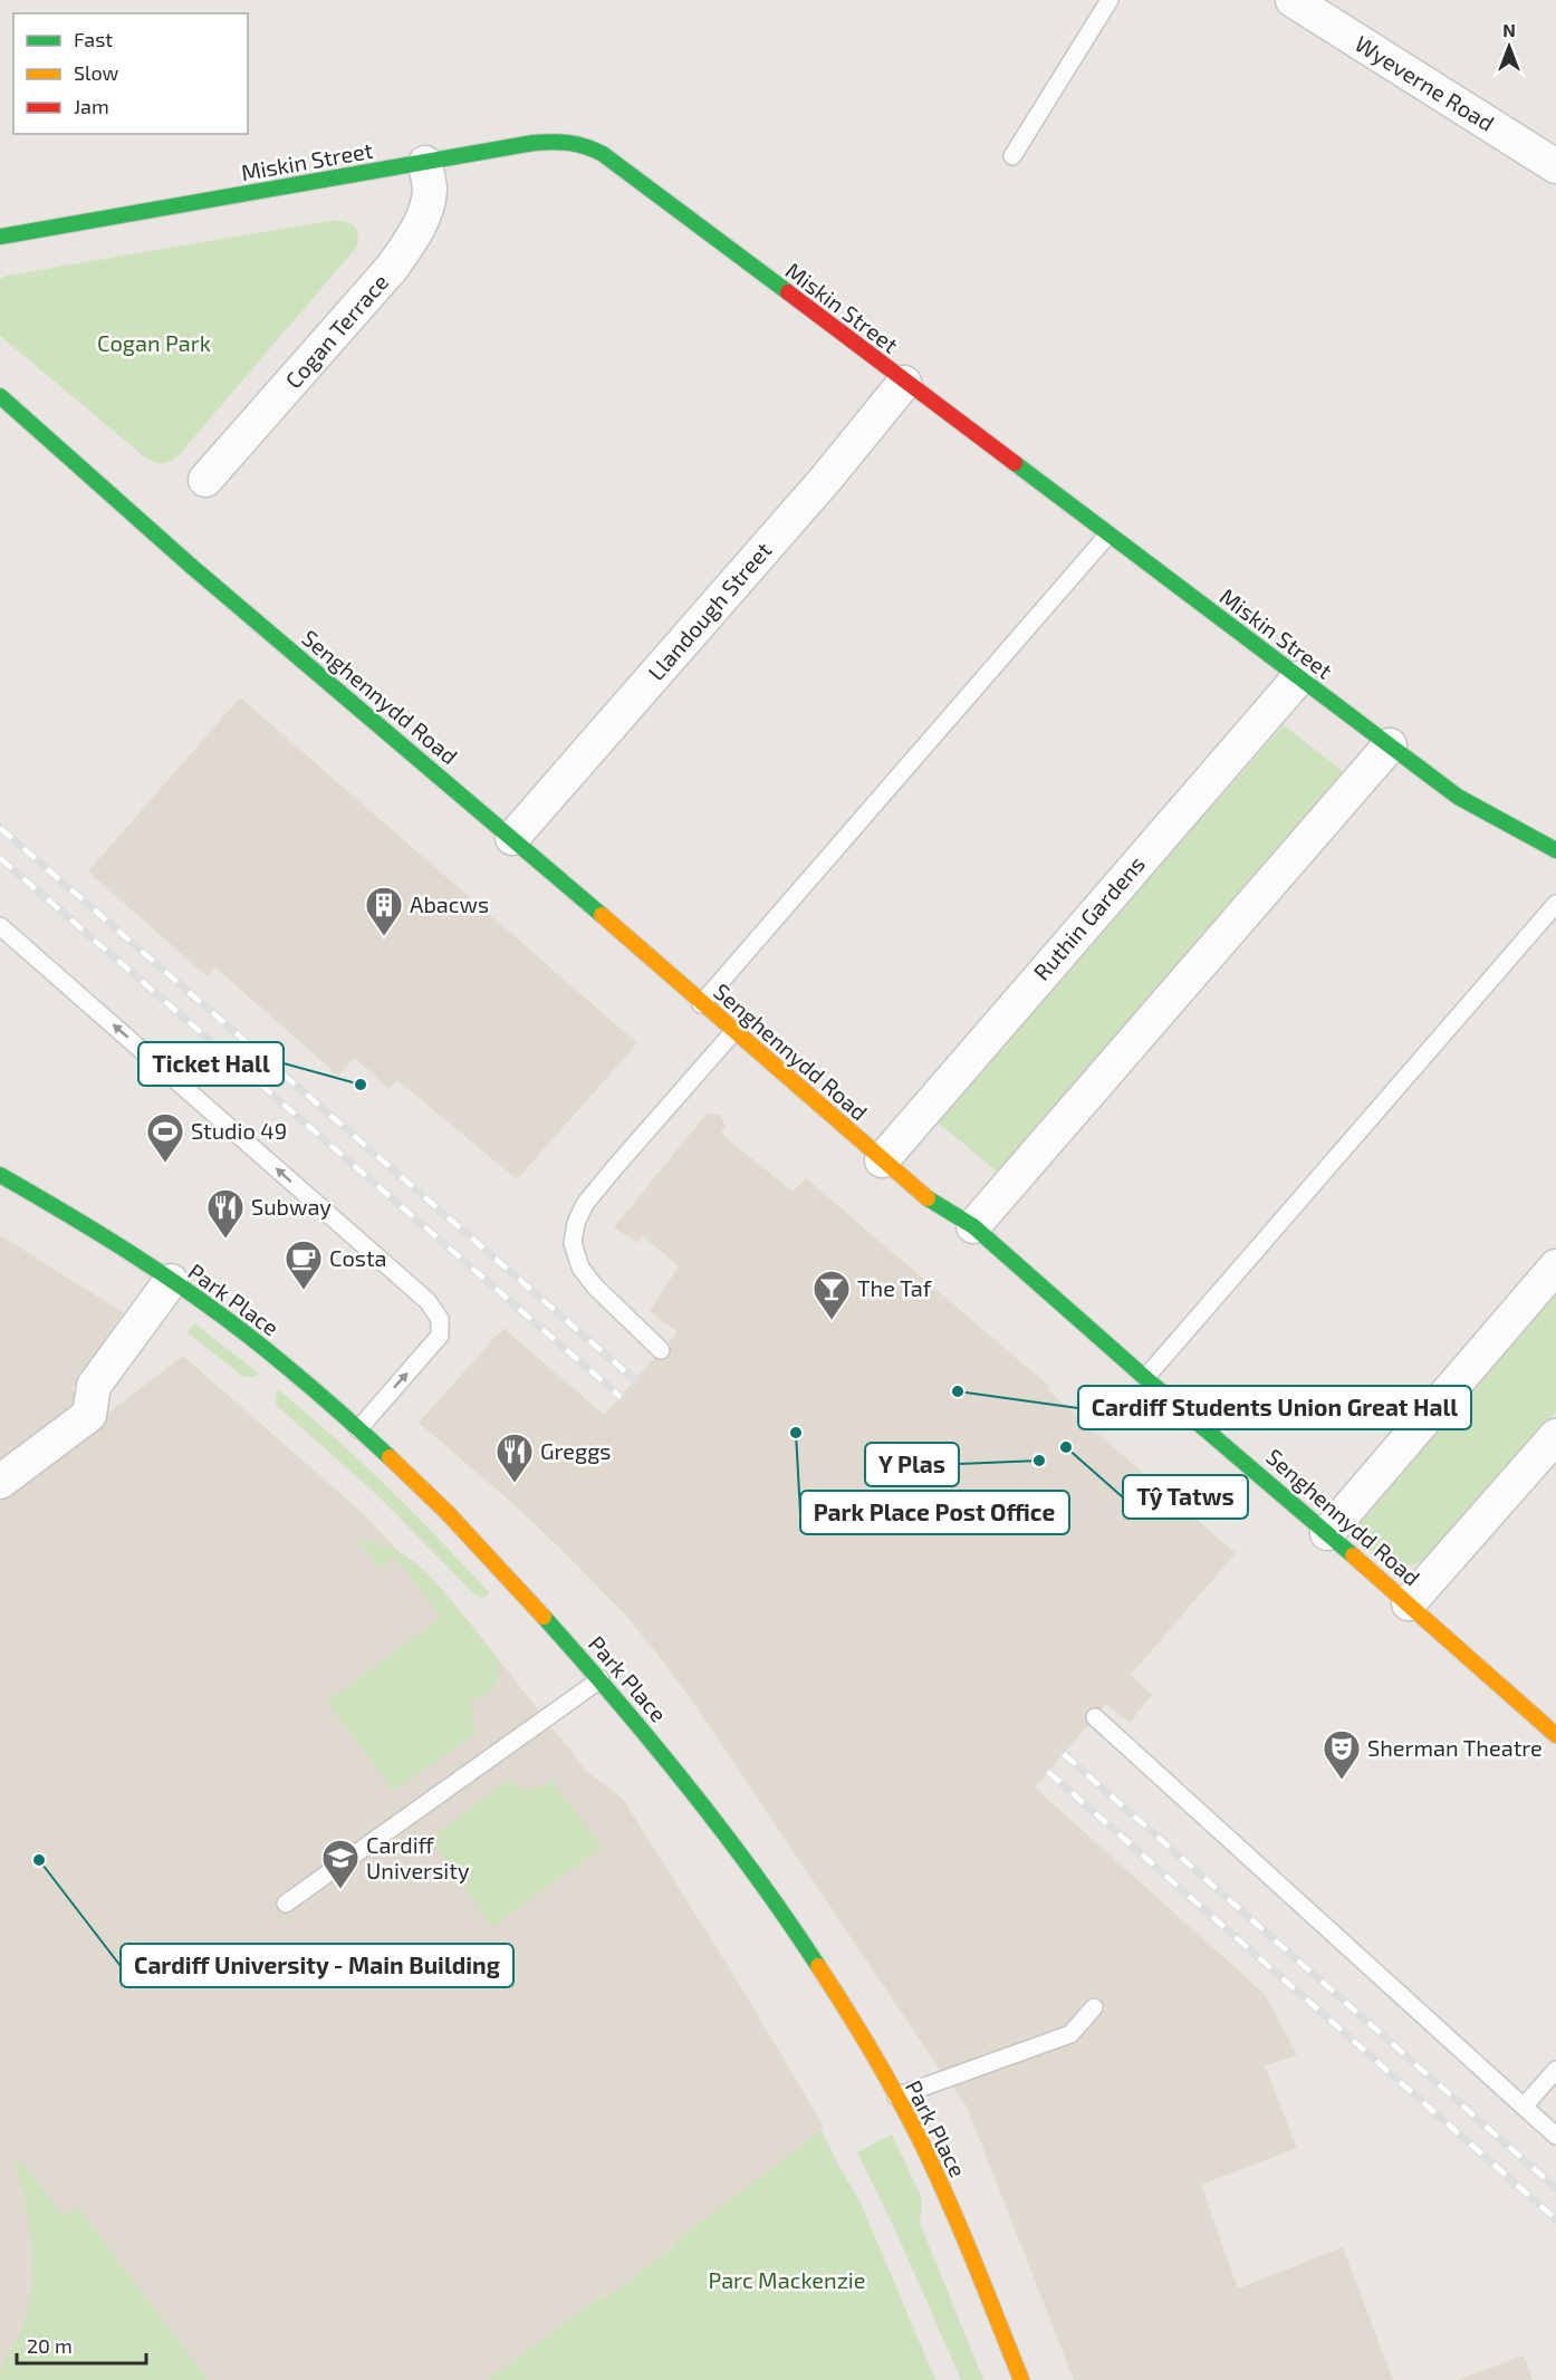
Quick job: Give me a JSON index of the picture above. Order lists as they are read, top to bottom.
{
  "streets": {
    "street": [
      "Wyeverne Road",
      "Miskin Street",
      "Cogan Terrace",
      "Llandough Street",
      "Senghennydd Road",
      "Ruthin Gardens",
      "Park Place"
    ]
  },
  "crossings": [
    ["Miskin Street", "Cogan Terrace"],
    ["Miskin Street", "Llandough Street"],
    ["Miskin Street", "Ruthin Gardens"],
    ["Llandough Street", "Senghennydd Road"],
    ["Senghennydd Road", "Ruthin Gardens"]
  ],
  "parks": ["Cogan Park", "Parc Mackenzie"],
  "places": {
    "building": ["Abacws"],
    "other": [
      "Ticket Hall",
      "Cardiff Students Union Great Hall",
      "Park Place Post Office",
      "Tŷ Tatws",
      "Y Plas",
      "Cardiff University - Main Building"
    ],
    "sports": ["Studio 49"],
    "restaurant": ["Subway", "Greggs"],
    "cafe": ["Costa"],
    "bar": ["The Taf"],
    "theatre": ["Sherman Theatre"],
    "school or university": ["Cardiff University"]
  },
  "legend": ["Fast", "Slow", "Jam"],
  "scale_bar": "20 m",
  "north": "top"
}
